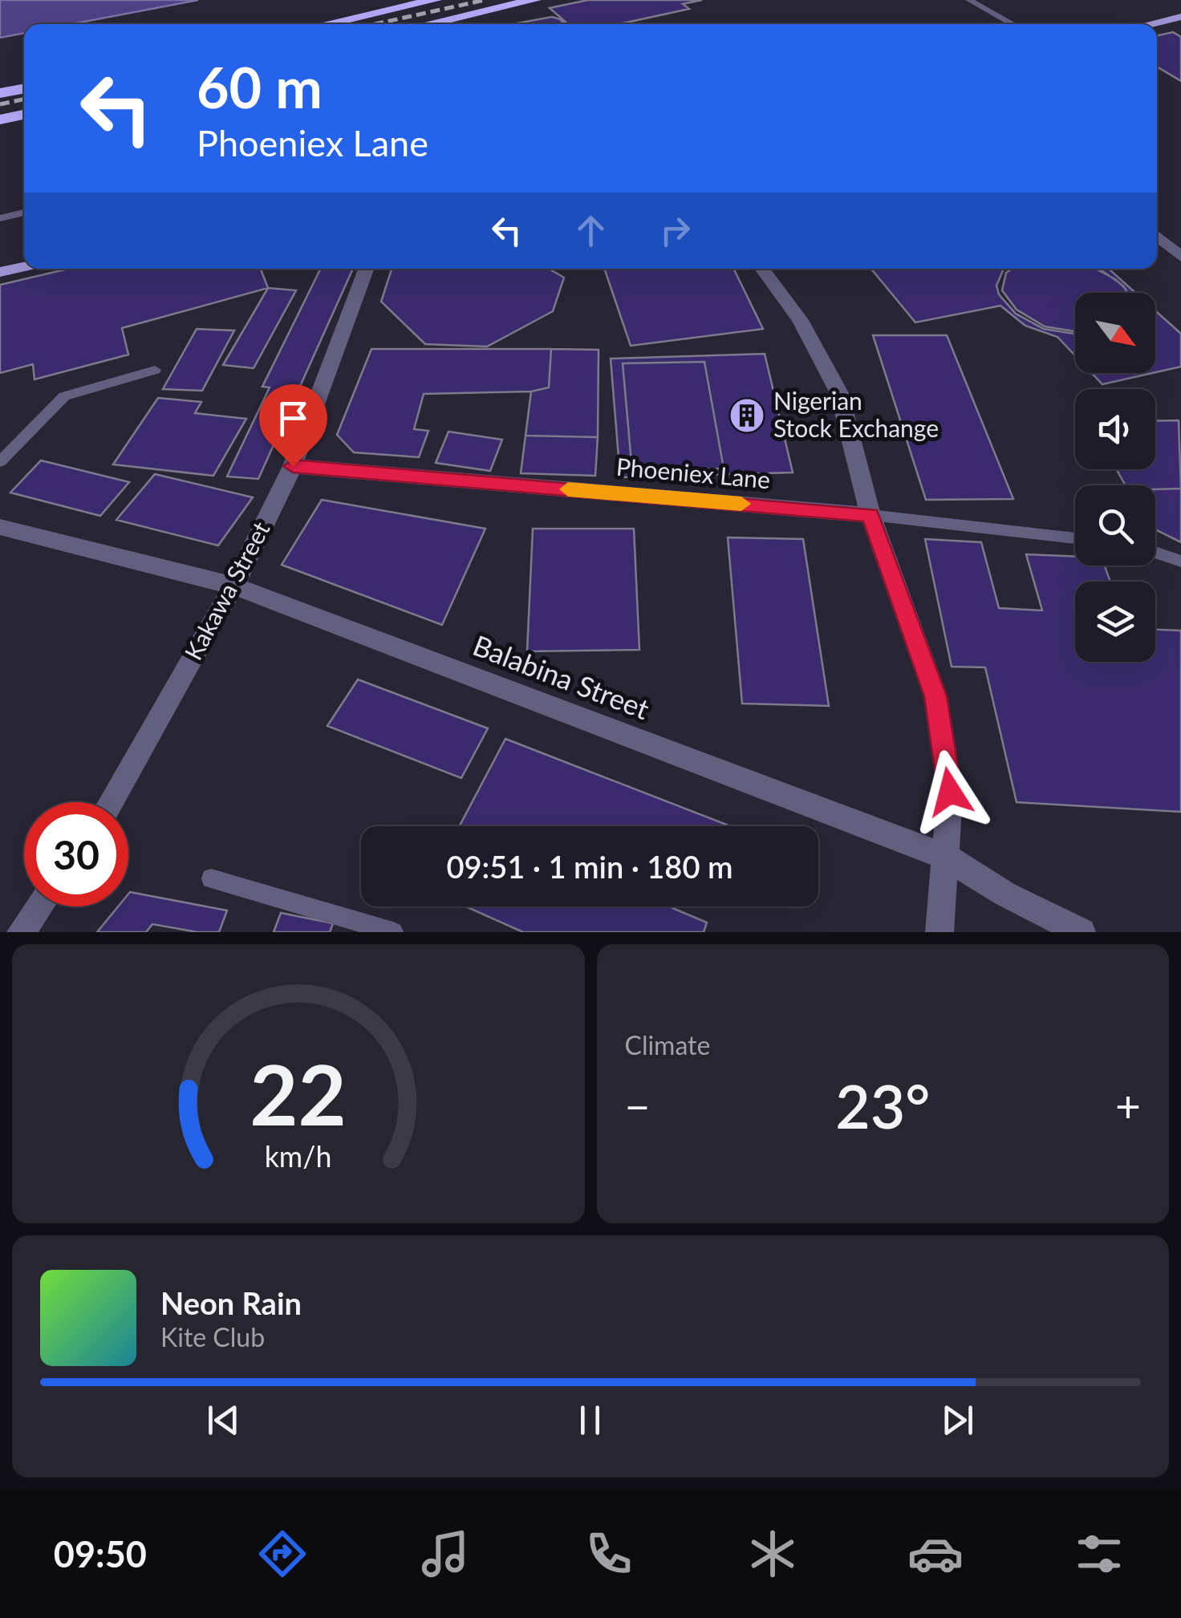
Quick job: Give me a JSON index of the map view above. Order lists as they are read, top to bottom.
{
  "streets": {
    "street": ["Phoeniex Lane", "Kakawa Street", "Balabina Street"]
  },
  "crossings": [
    ["Phoeniex Lane", "Kakawa Street"],
    ["Kakawa Street", "Balabina Street"]
  ],
  "places": {
    "building": ["Nigerian Stock Exchange"]
  },
  "north": "bottom right",
  "page": {
    "turn": ["60 m", "Phoeniex Lane"],
    "limit": "30",
    "trip": "09:51 · 1 min · 180 m",
    "tile": "Climate",
    "heat": ["−", "23°", "+"],
    "song": ["Neon Rain", "Kite Club"],
    "tabs": "09:50",
    "gauge": ["22", "km/h"]
  }
}
